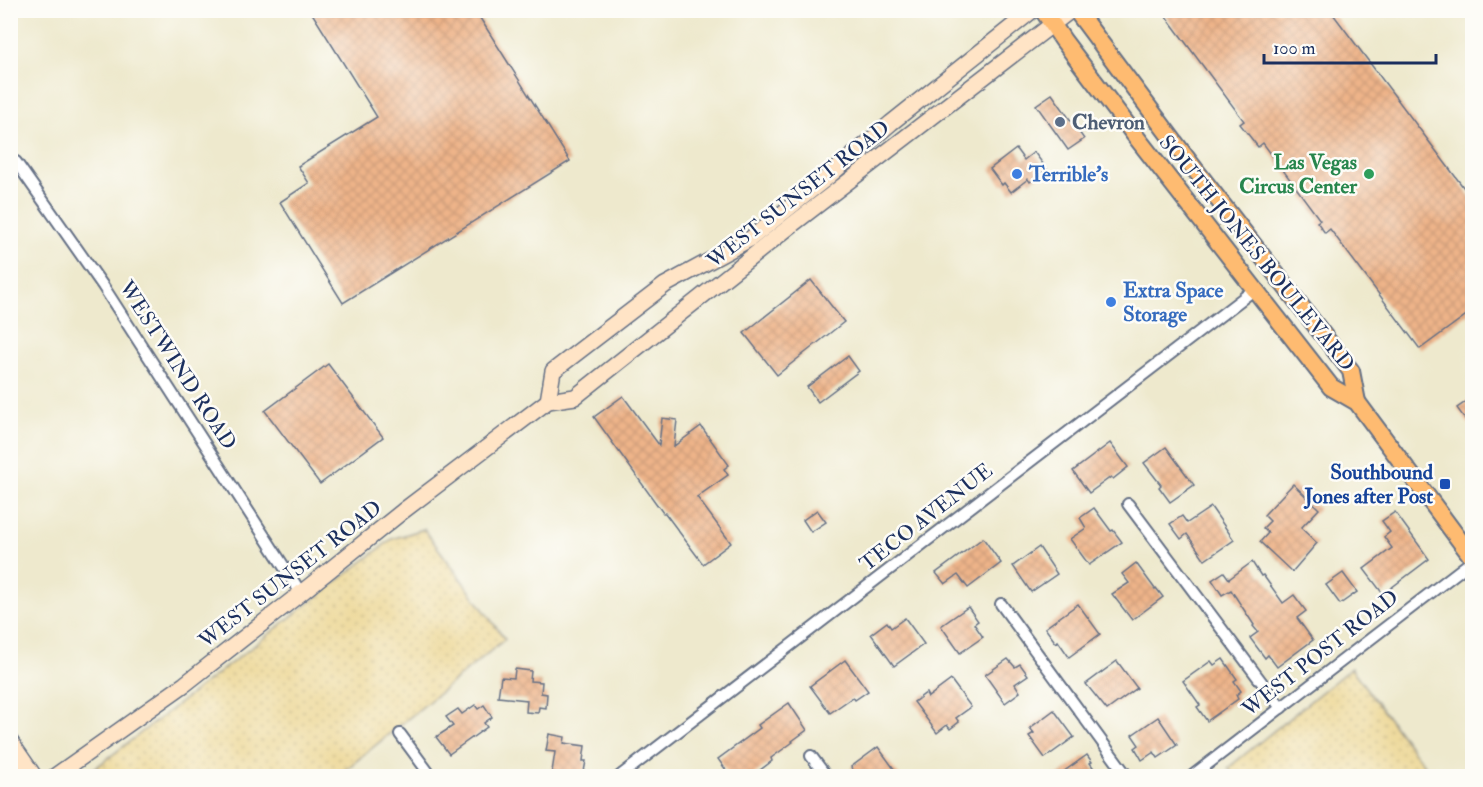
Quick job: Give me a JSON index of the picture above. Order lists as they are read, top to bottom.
{
  "streets": {
    "main road": ["WEST SUNSET ROAD", "SOUTH JONES BOULEVARD"],
    "street": ["WESTWIND ROAD", "TECO AVENUE", "WEST POST ROAD"]
  },
  "crossings": [
    ["WEST SUNSET ROAD", "SOUTH JONES BOULEVARD"],
    ["WEST SUNSET ROAD", "WESTWIND ROAD"],
    ["SOUTH JONES BOULEVARD", "TECO AVENUE"],
    ["SOUTH JONES BOULEVARD", "WEST POST ROAD"]
  ],
  "places": {
    "other": [
      "Chevron",
      "Terrible's",
      "Las Vegas Circus Center",
      "Extra Space Storage"
    ],
    "transit": ["Southbound Jones after Post"]
  },
  "scale_bar": "100 m"
}
